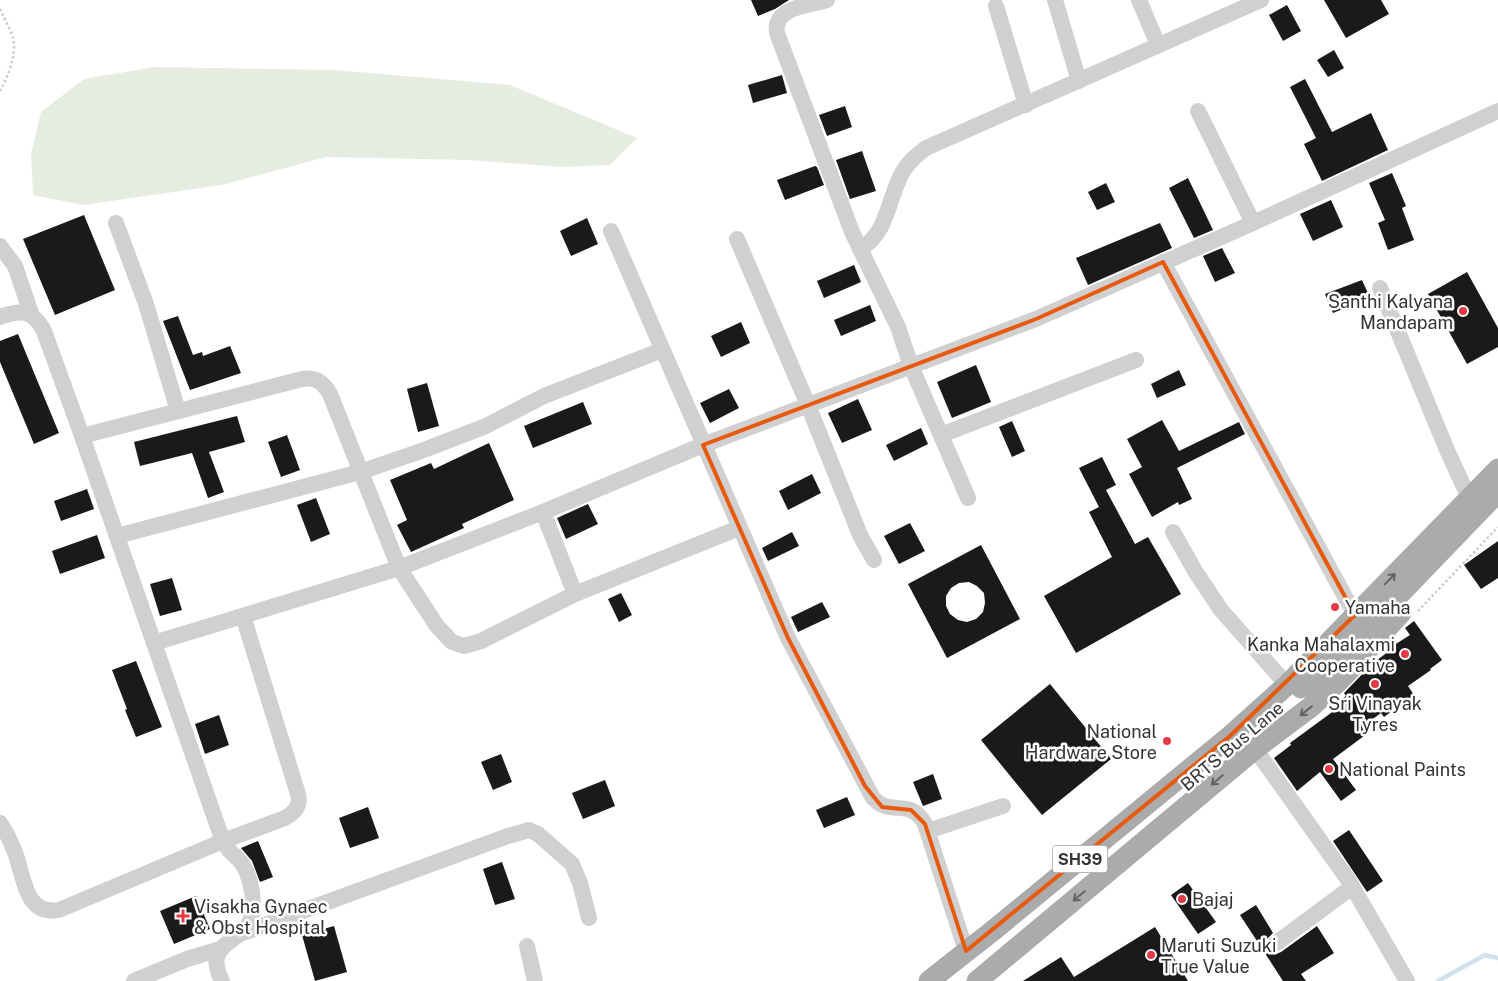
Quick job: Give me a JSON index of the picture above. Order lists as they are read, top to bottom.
{
  "streets": {
    "main road": ["BRTS Bus Lane", "SH39"]
  },
  "crossings": [
    ["BRTS Bus Lane", "SH39"]
  ],
  "places": {
    "other": [
      "Santhi Kalyana Mandapam",
      "Yamaha",
      "Kanka Mahalaxmi Cooperative",
      "Sri Vinayak Tyres",
      "National Hardware Store",
      "National Paints",
      "Bajaj",
      "Maruti Suzuki True Value"
    ],
    "health": ["Visakha Gynaec & Obst Hospital"]
  }
}
